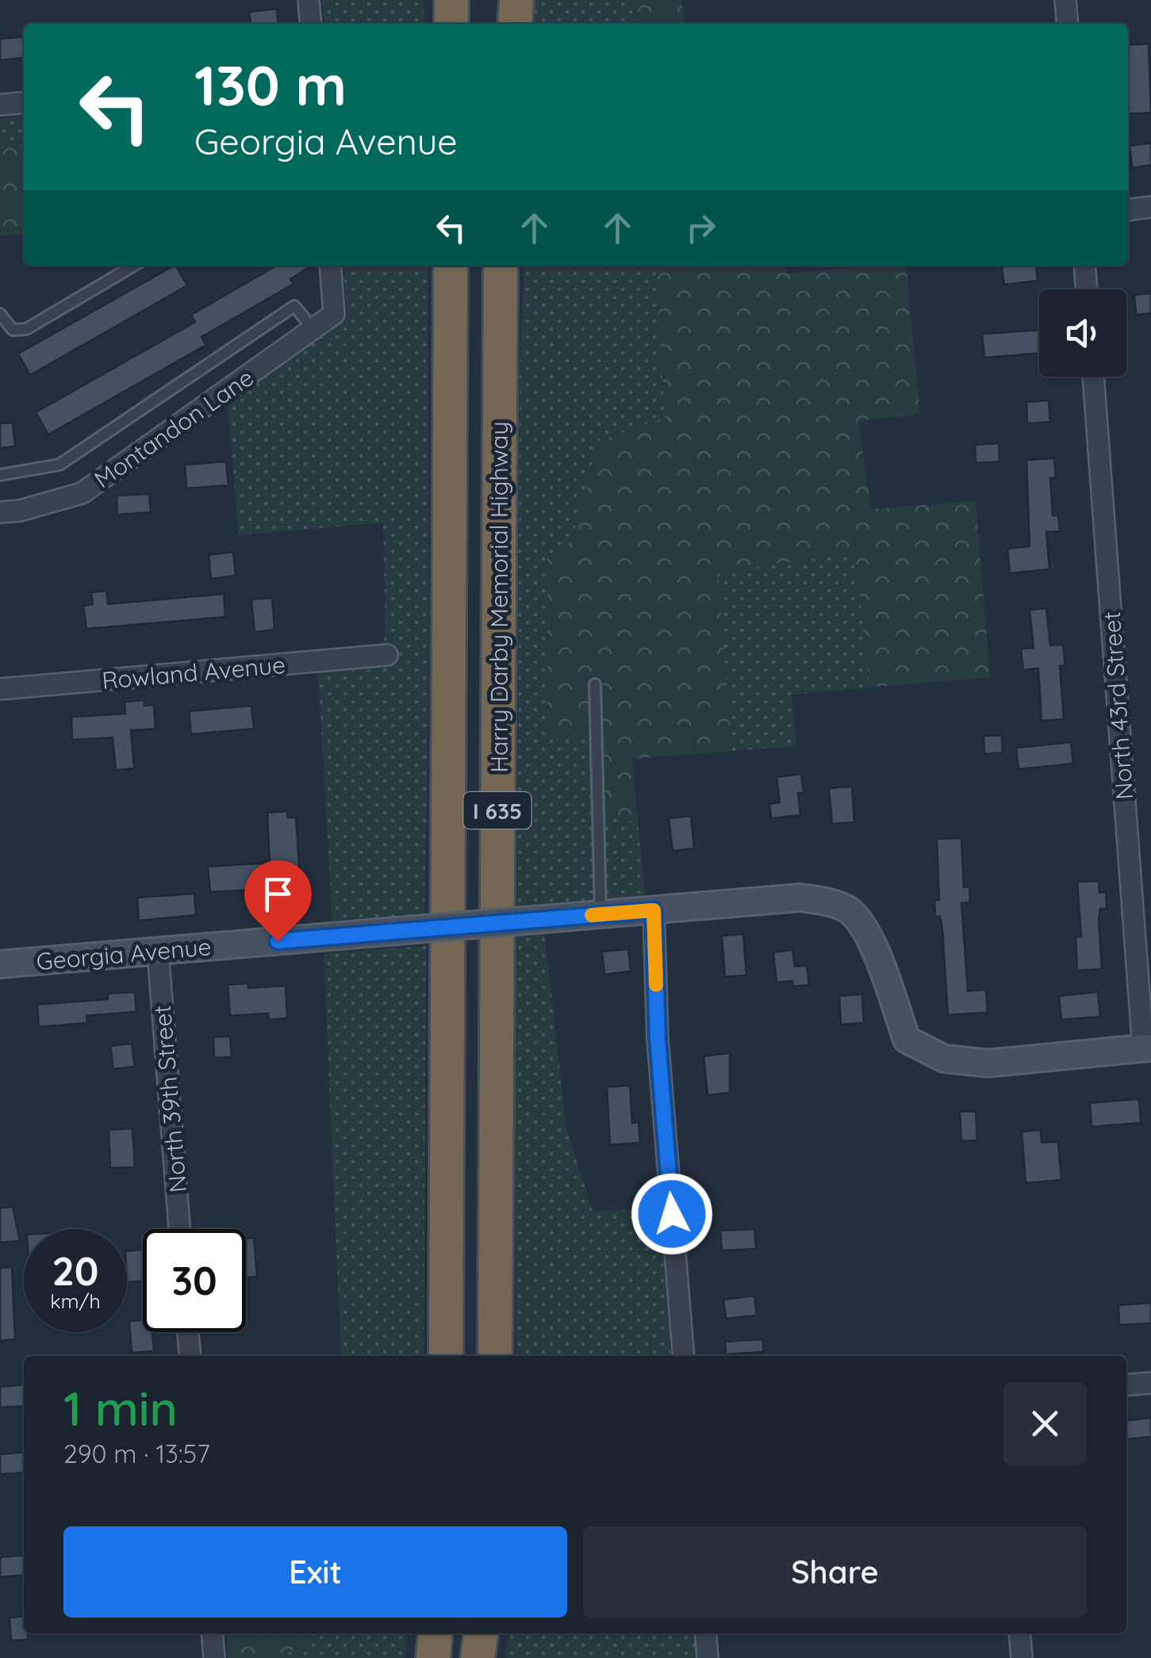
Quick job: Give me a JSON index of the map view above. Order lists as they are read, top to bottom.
{
  "streets": {
    "highway": ["Harry Darby Memorial Highway", "I 635"],
    "street": [
      "Montandon Lane",
      "Rowland Avenue",
      "North 43rd Street",
      "Georgia Avenue",
      "North 39th Street"
    ]
  },
  "crossings": [
    ["North 43rd Street", "Georgia Avenue"],
    ["Georgia Avenue", "North 39th Street"]
  ],
  "page": {
    "turn": ["130 m", "Georgia Avenue"],
    "speed": "20 km/h",
    "limit": "30",
    "heading": ["1 min", "290 m · 13:57"],
    "buttons": ["Exit", "Share"]
  }
}
